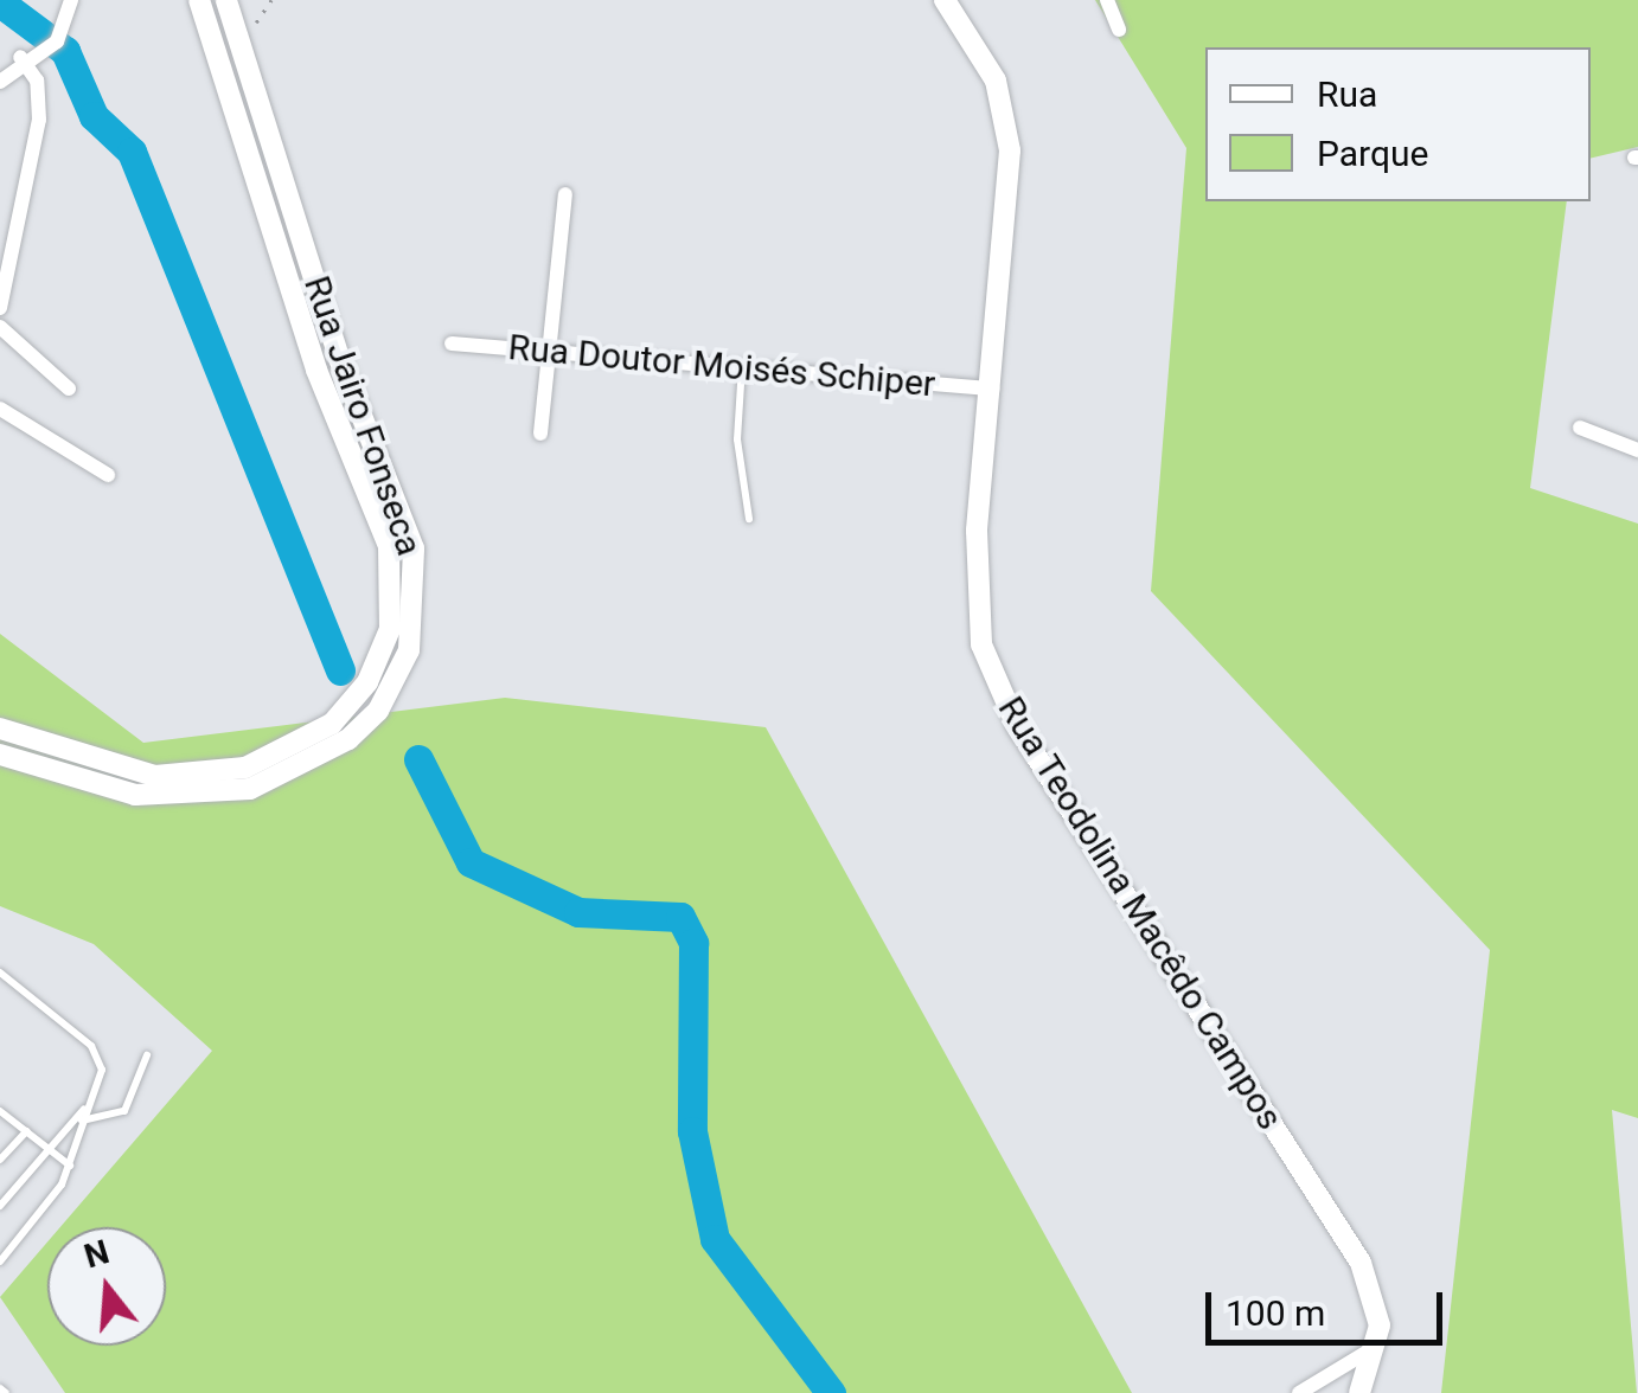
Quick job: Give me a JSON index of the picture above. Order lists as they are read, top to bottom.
{
  "streets": {
    "main road": ["Rua Jairo Fonseca", "Rua Teodolina Macêdo Campos"],
    "street": ["Rua Doutor Moisés Schiper"]
  },
  "crossings": [
    ["Rua Doutor Moisés Schiper", "Rua Teodolina Macêdo Campos"]
  ],
  "legend": ["Rua", "Parque"],
  "scale_bar": "100 m",
  "north": "top"
}
